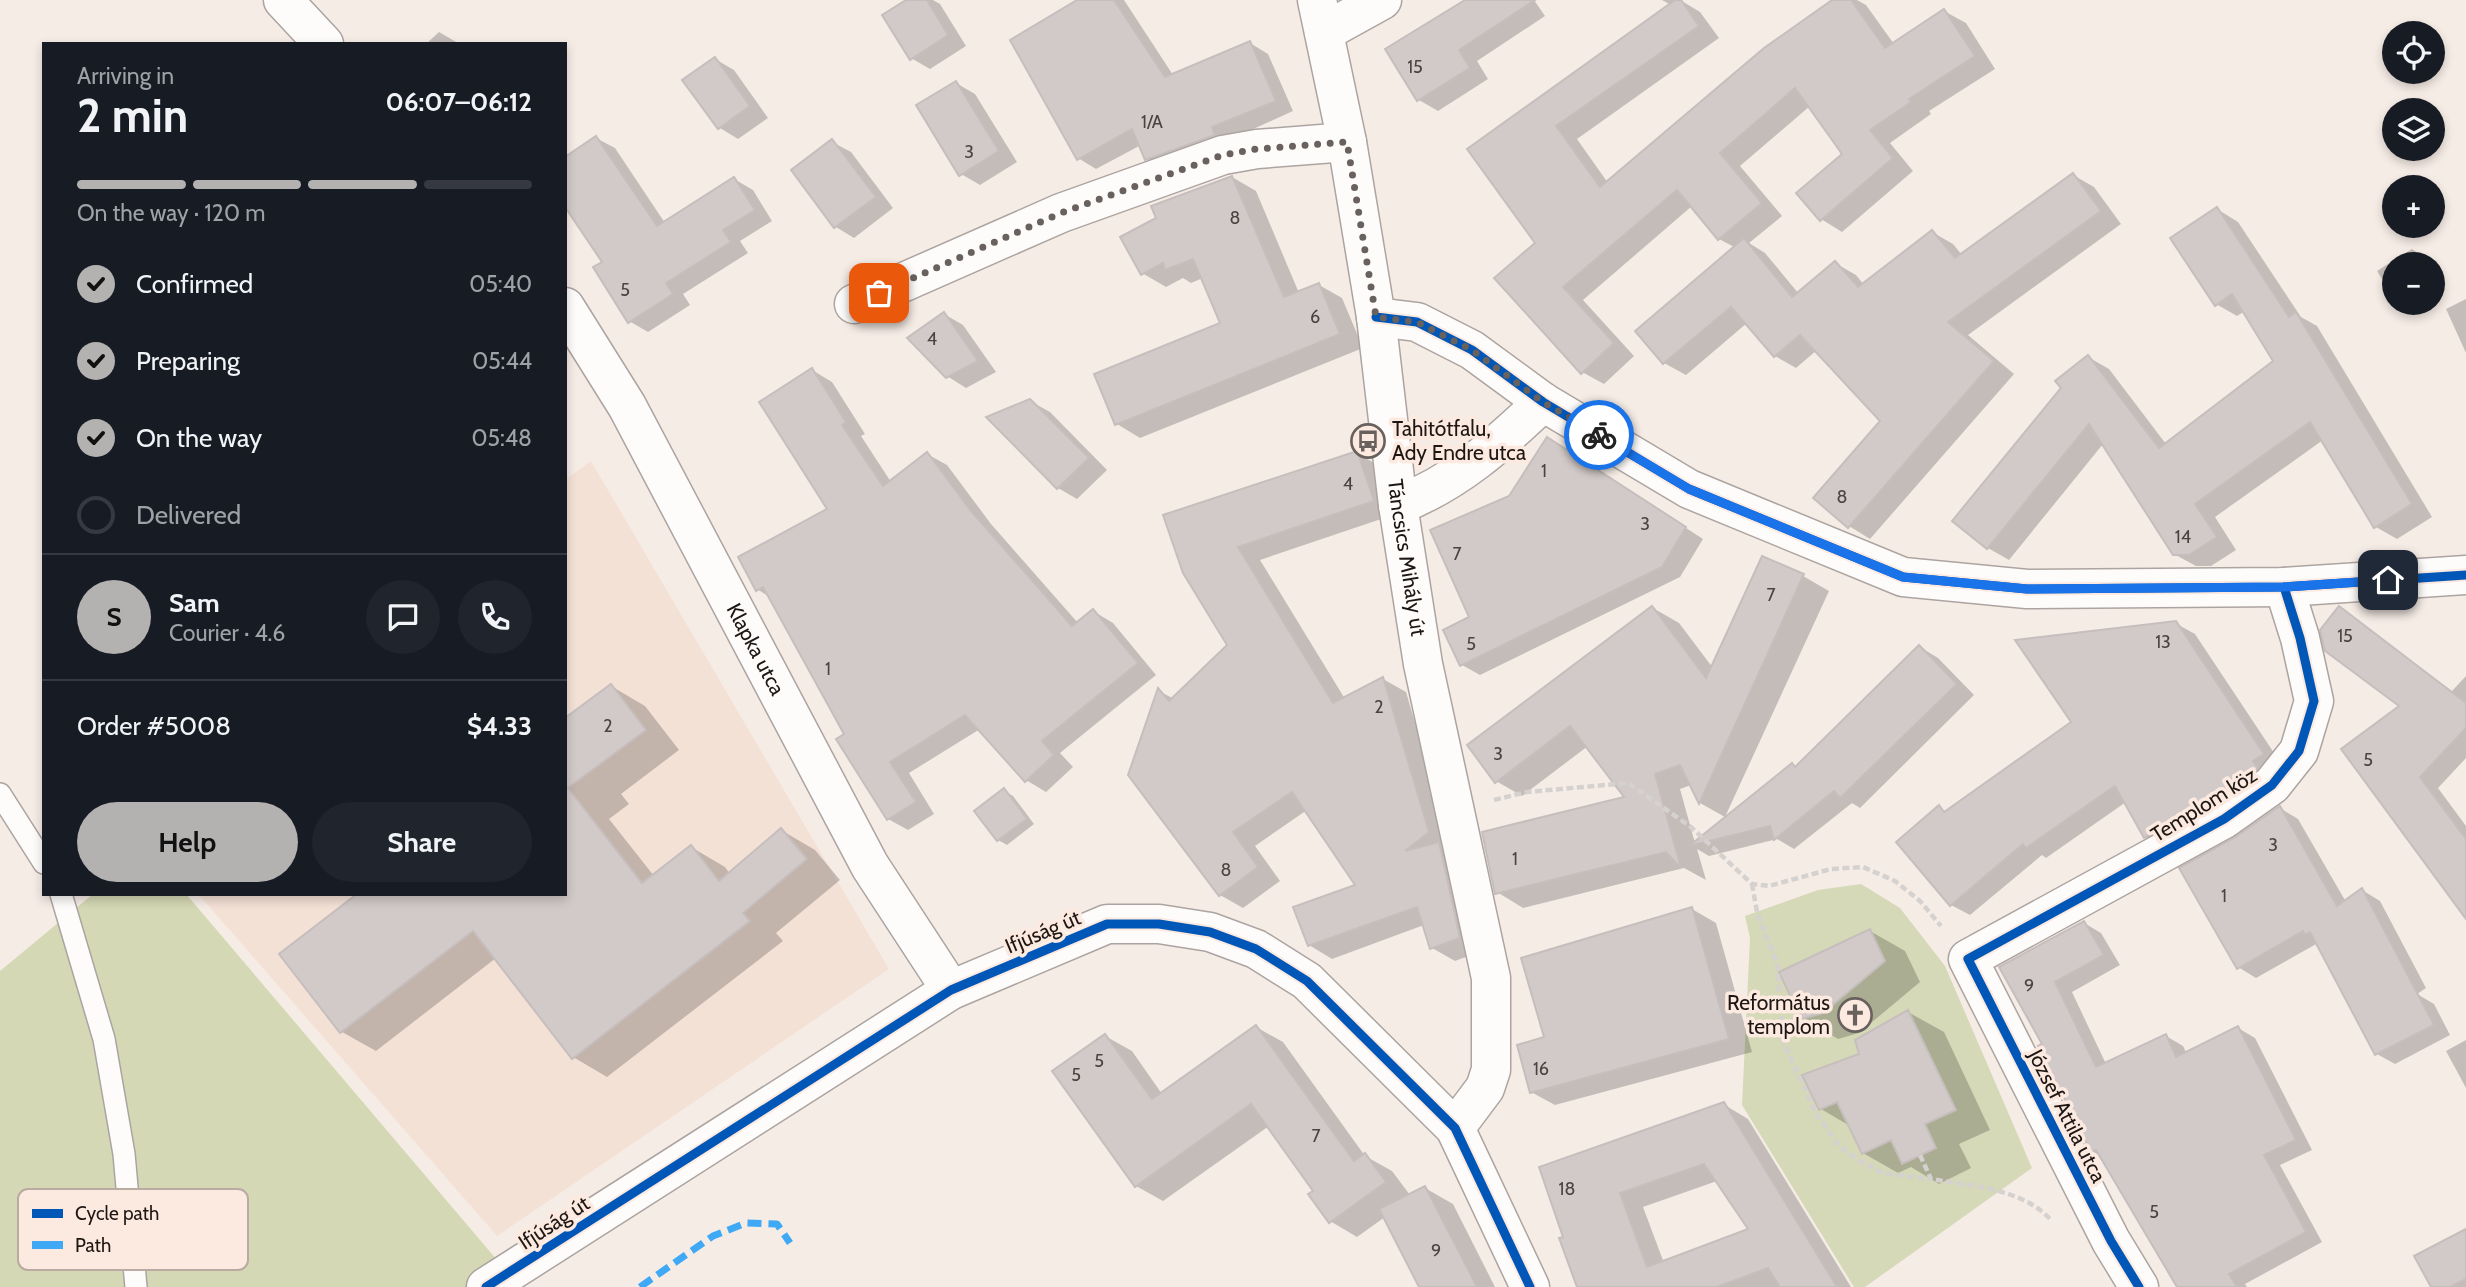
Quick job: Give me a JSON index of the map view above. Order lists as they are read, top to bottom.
{
  "streets": {
    "street": [
      "Táncsics Mihály út",
      "Klapka utca",
      "Templom köz",
      "Ifjúság út",
      "József Attila utca"
    ]
  },
  "crossings": [
    ["Táncsics Mihály út", "Ifjúság út"],
    ["Klapka utca", "Ifjúság út"],
    ["Templom köz", "József Attila utca"]
  ],
  "places": {
    "bus stop": ["Tahitótfalu, Ady Endre utca"],
    "church": ["Református templom"]
  },
  "house_numbers": [
    "15",
    "1/A",
    "3",
    "8",
    "5",
    "6",
    "4",
    "1",
    "4",
    "8",
    "3",
    "14",
    "7",
    "7",
    "15",
    "13",
    "5",
    "1",
    "2",
    "2",
    "3",
    "5",
    "3",
    "1",
    "8",
    "1",
    "9",
    "5",
    "16",
    "5",
    "7",
    "18",
    "5",
    "9"
  ],
  "legend": ["Cycle path", "Path"],
  "page": {
    "map_buttons": ["+", "−"],
    "heading": ["2 min", "Arriving in", "06:07–06:12"],
    "panel": [
      "Sam",
      "Courier · 4.6",
      "Order #5008",
      "$4.33"
    ],
    "bar": "On the way · 120 m",
    "list": [
      ["Confirmed", "05:40"],
      ["Preparing", "05:44"],
      ["On the way", "05:48"],
      "Delivered"
    ],
    "round": "S",
    "buttons": ["Help", "Share"]
  }
}
